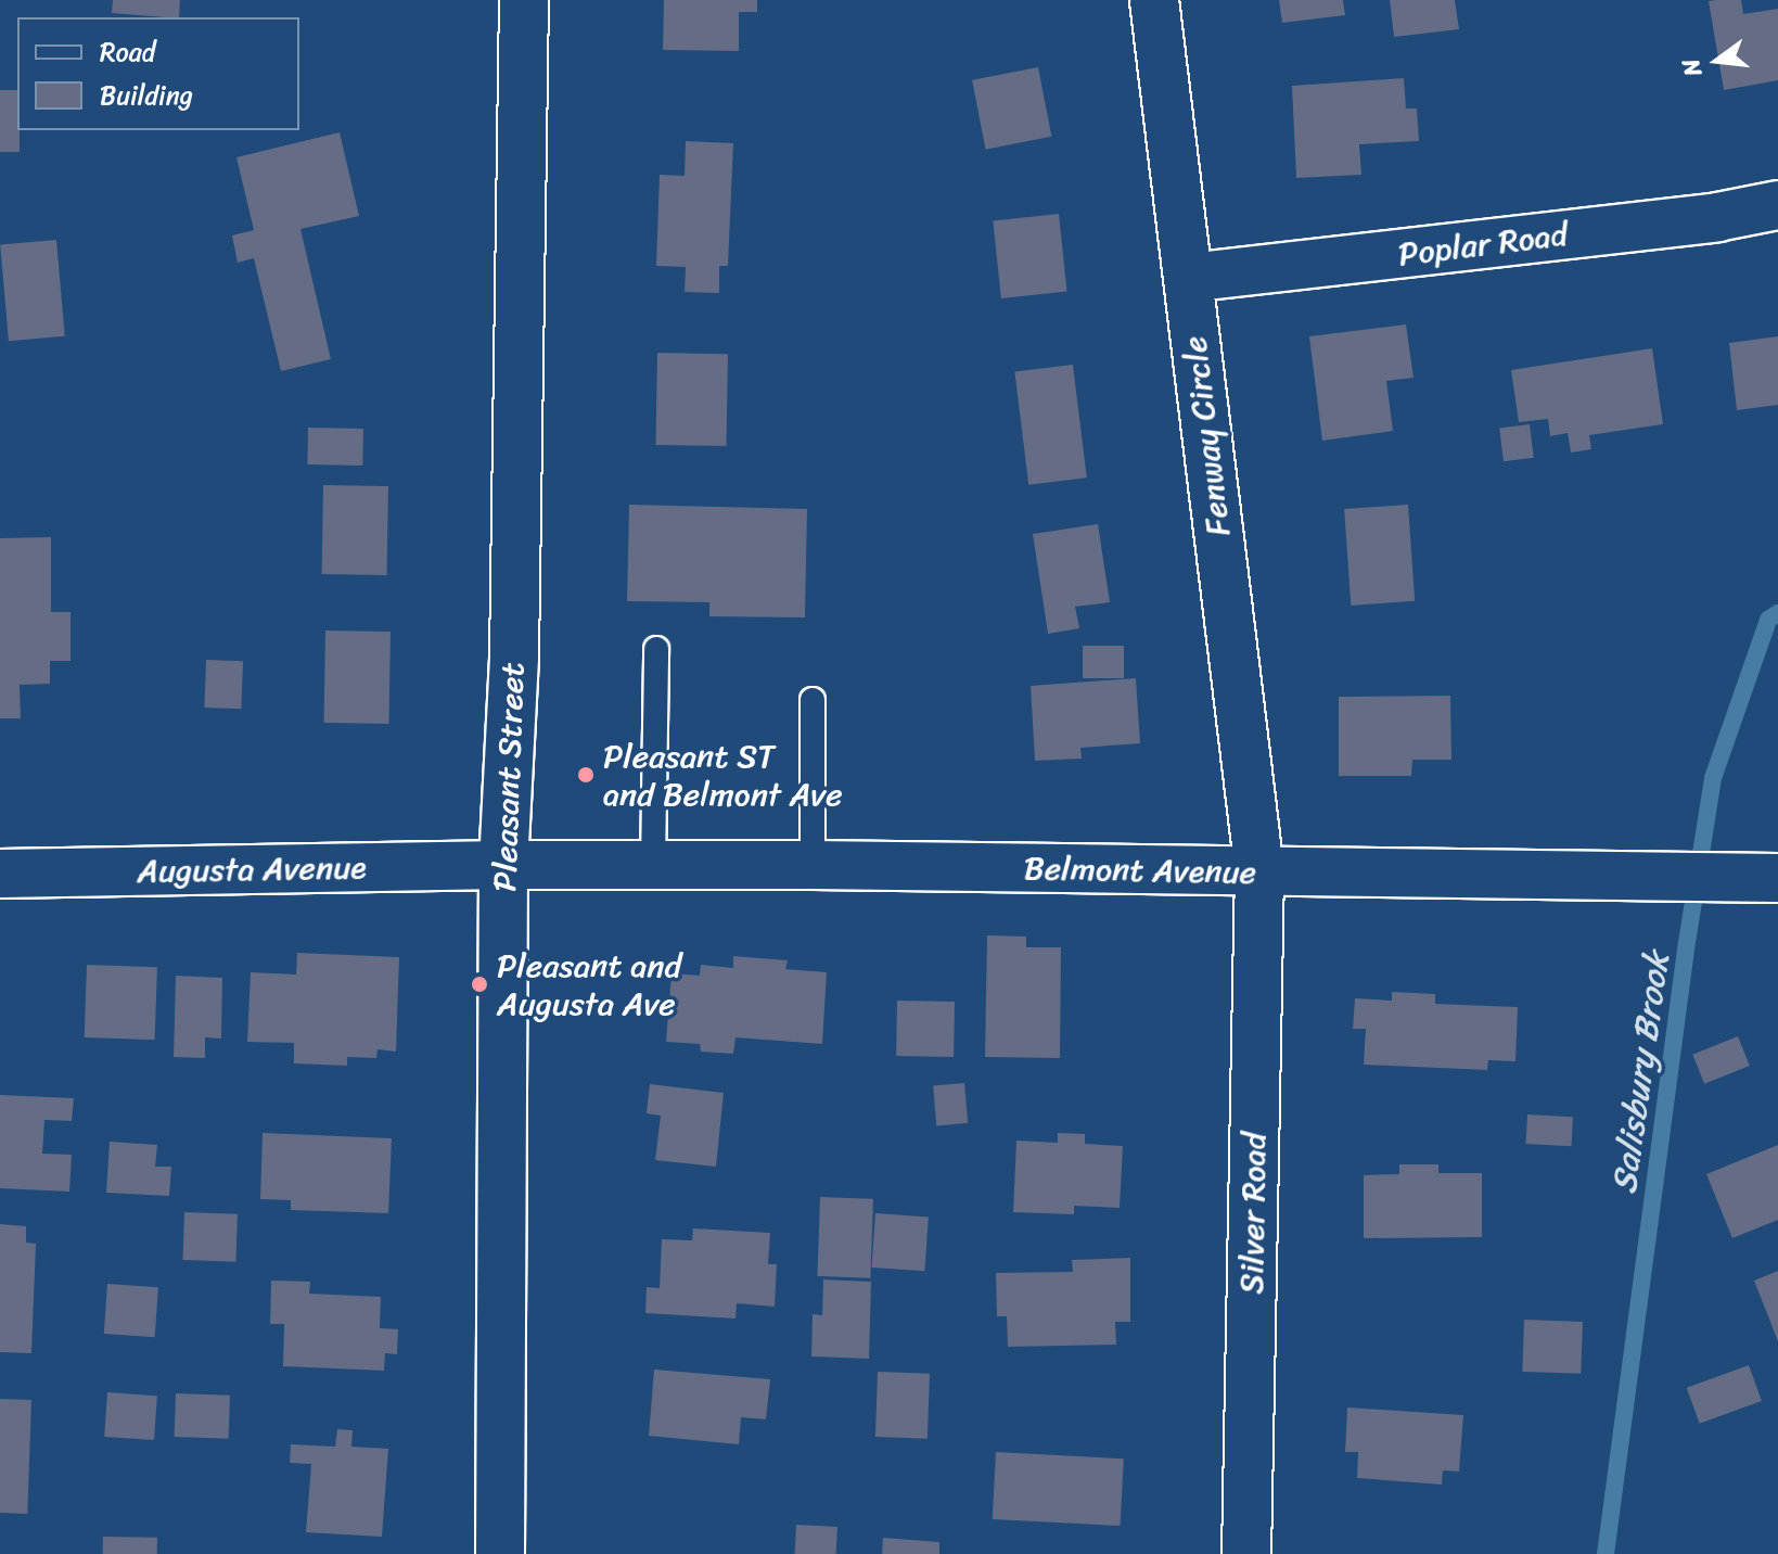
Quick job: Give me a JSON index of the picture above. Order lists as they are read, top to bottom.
{
  "streets": {
    "street": [
      "Poplar Road",
      "Fenway Circle",
      "Pleasant Street",
      "Augusta Avenue",
      "Belmont Avenue",
      "Silver Road"
    ]
  },
  "crossings": [
    ["Poplar Road", "Fenway Circle"],
    ["Fenway Circle", "Belmont Avenue"],
    ["Fenway Circle", "Silver Road"],
    ["Pleasant Street", "Augusta Avenue"],
    ["Pleasant Street", "Belmont Avenue"],
    ["Augusta Avenue", "Belmont Avenue"],
    ["Belmont Avenue", "Silver Road"]
  ],
  "water": ["Salisbury Brook"],
  "places": ["Pleasant ST and Belmont Ave", "Pleasant and Augusta Ave"],
  "legend": ["Road", "Building"],
  "north": "left"
}
